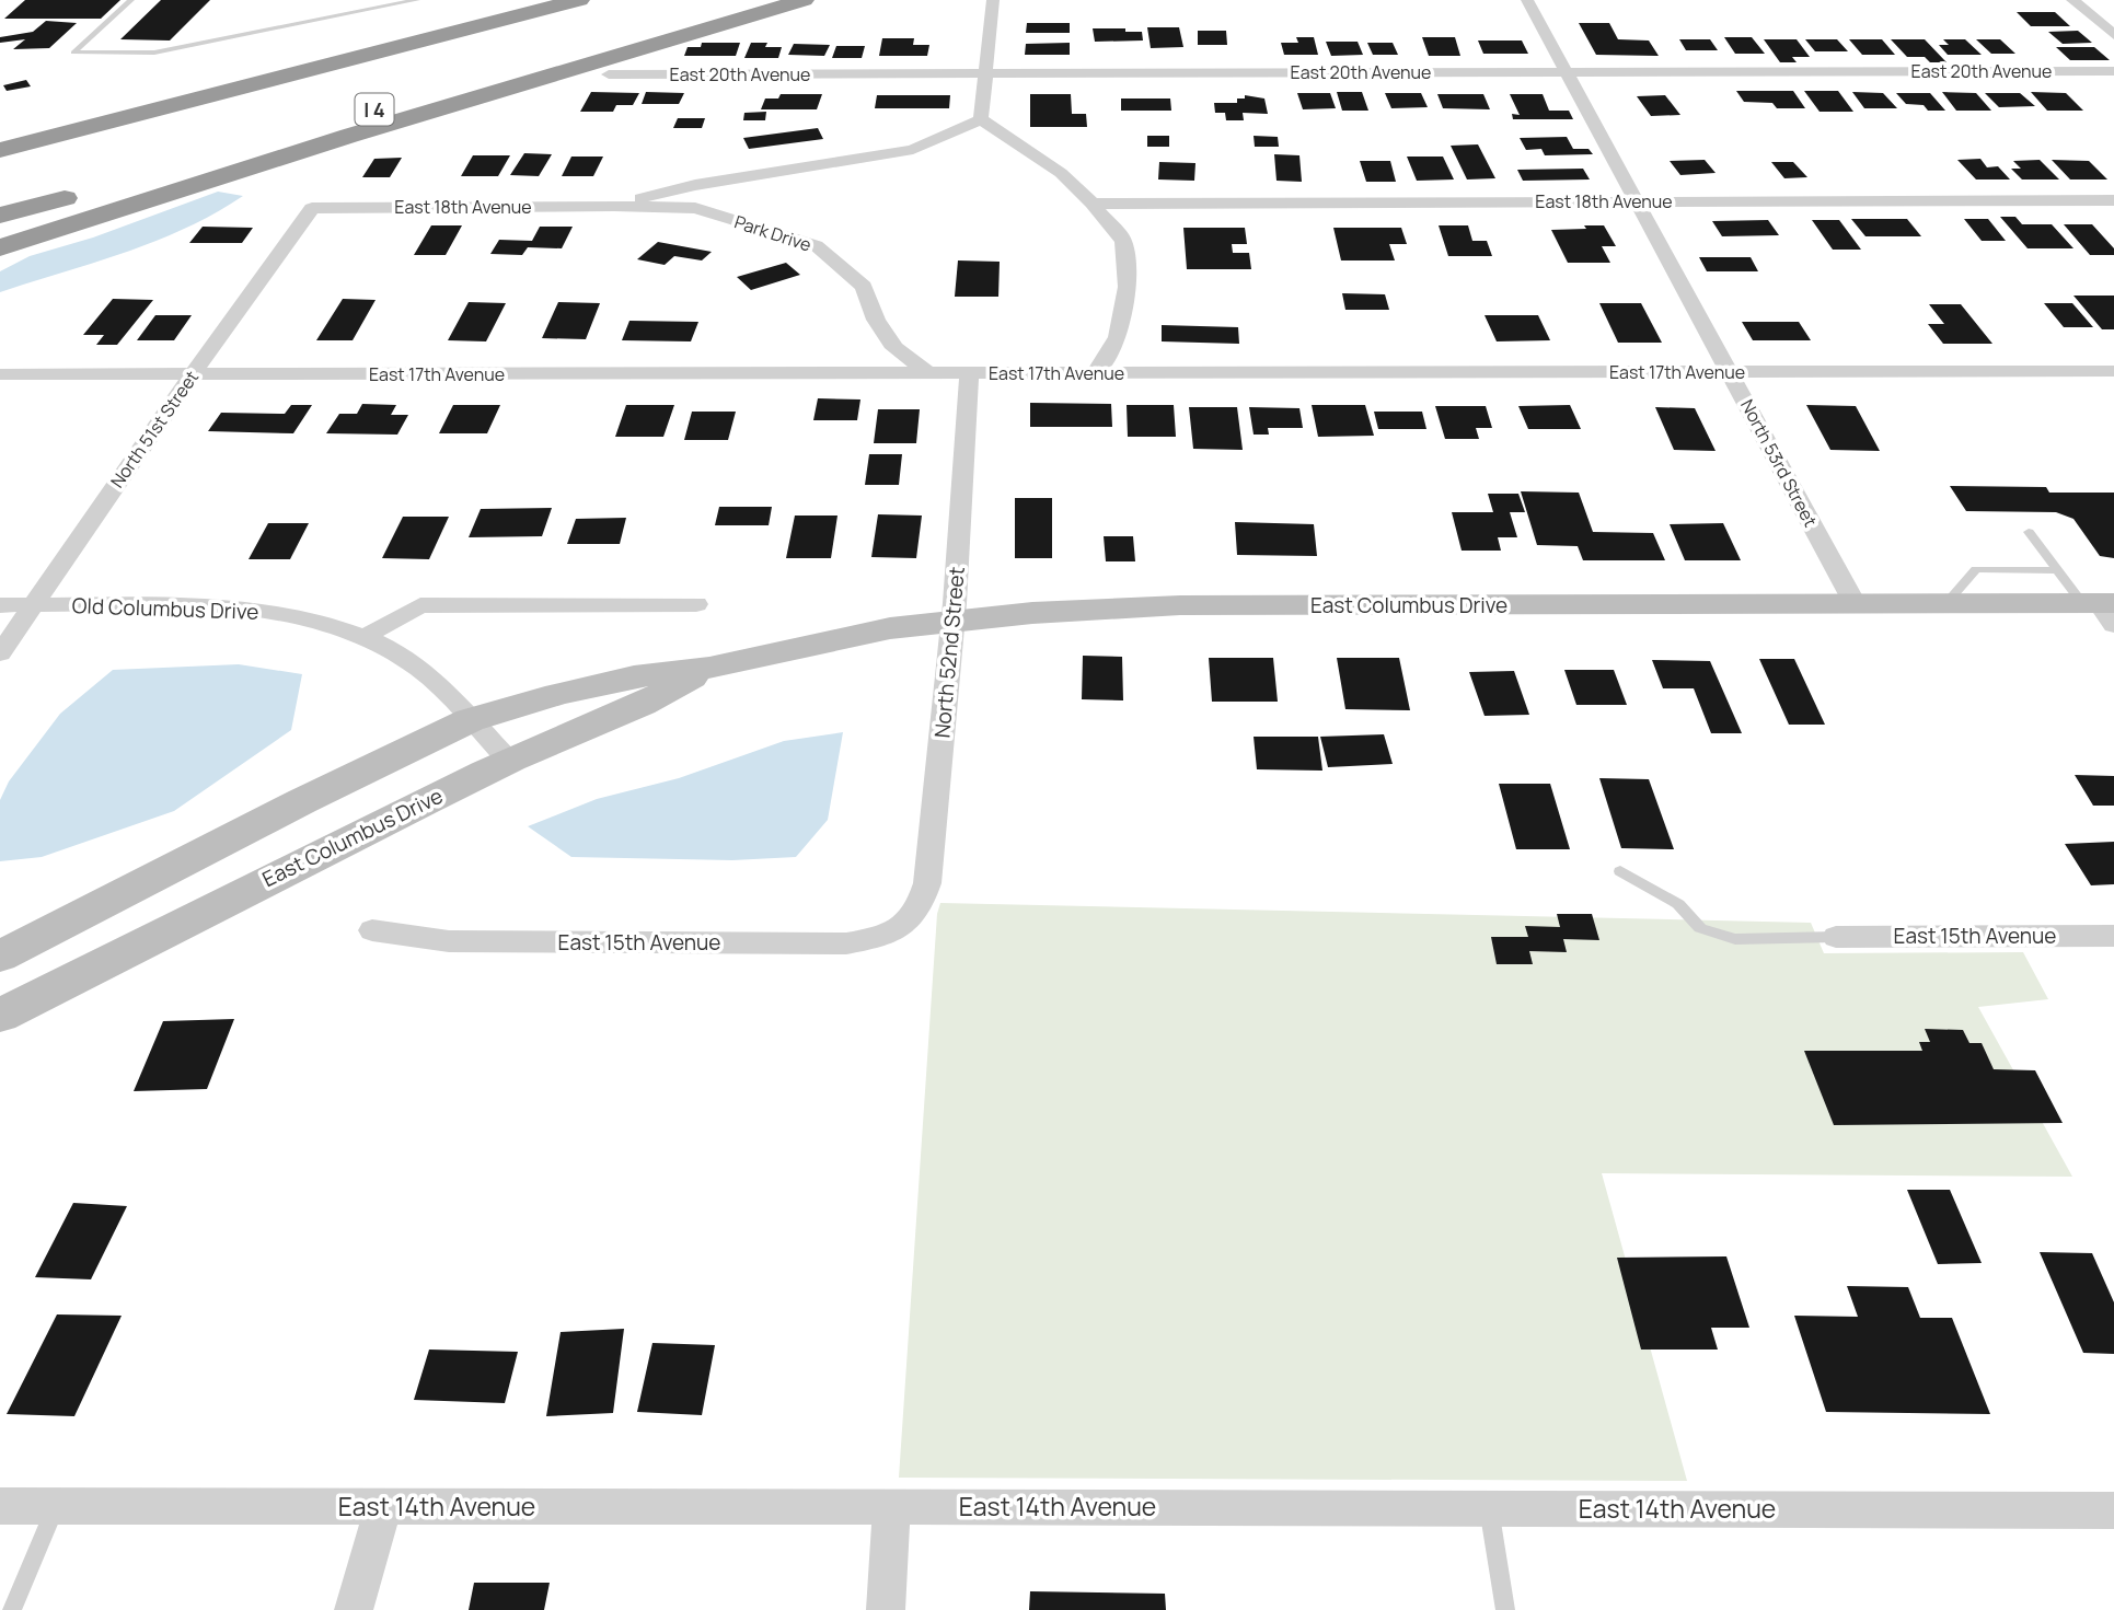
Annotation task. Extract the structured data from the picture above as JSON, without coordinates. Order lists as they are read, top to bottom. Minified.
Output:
{"streets":{"highway":["I 4"],"main road":["East Columbus Drive"],"street":["East 20th Avenue","East 18th Avenue","Park Drive","East 17th Avenue","North 51st Street","North 53rd Street","Old Columbus Drive","North 52nd Street","East 15th Avenue","East 14th Avenue"]},"crossings":[["East 20th Avenue","North 53rd Street"],["East 18th Avenue","Park Drive"],["East 18th Avenue","North 51st Street"],["East 18th Avenue","North 53rd Street"],["Park Drive","East 17th Avenue"],["East 17th Avenue","North 51st Street"],["East 17th Avenue","North 53rd Street"],["East 17th Avenue","North 52nd Street"],["North 51st Street","Old Columbus Drive"],["North 53rd Street","East Columbus Drive"],["East Columbus Drive","Old Columbus Drive"],["East Columbus Drive","North 52nd Street"],["North 52nd Street","East 15th Avenue"]]}
